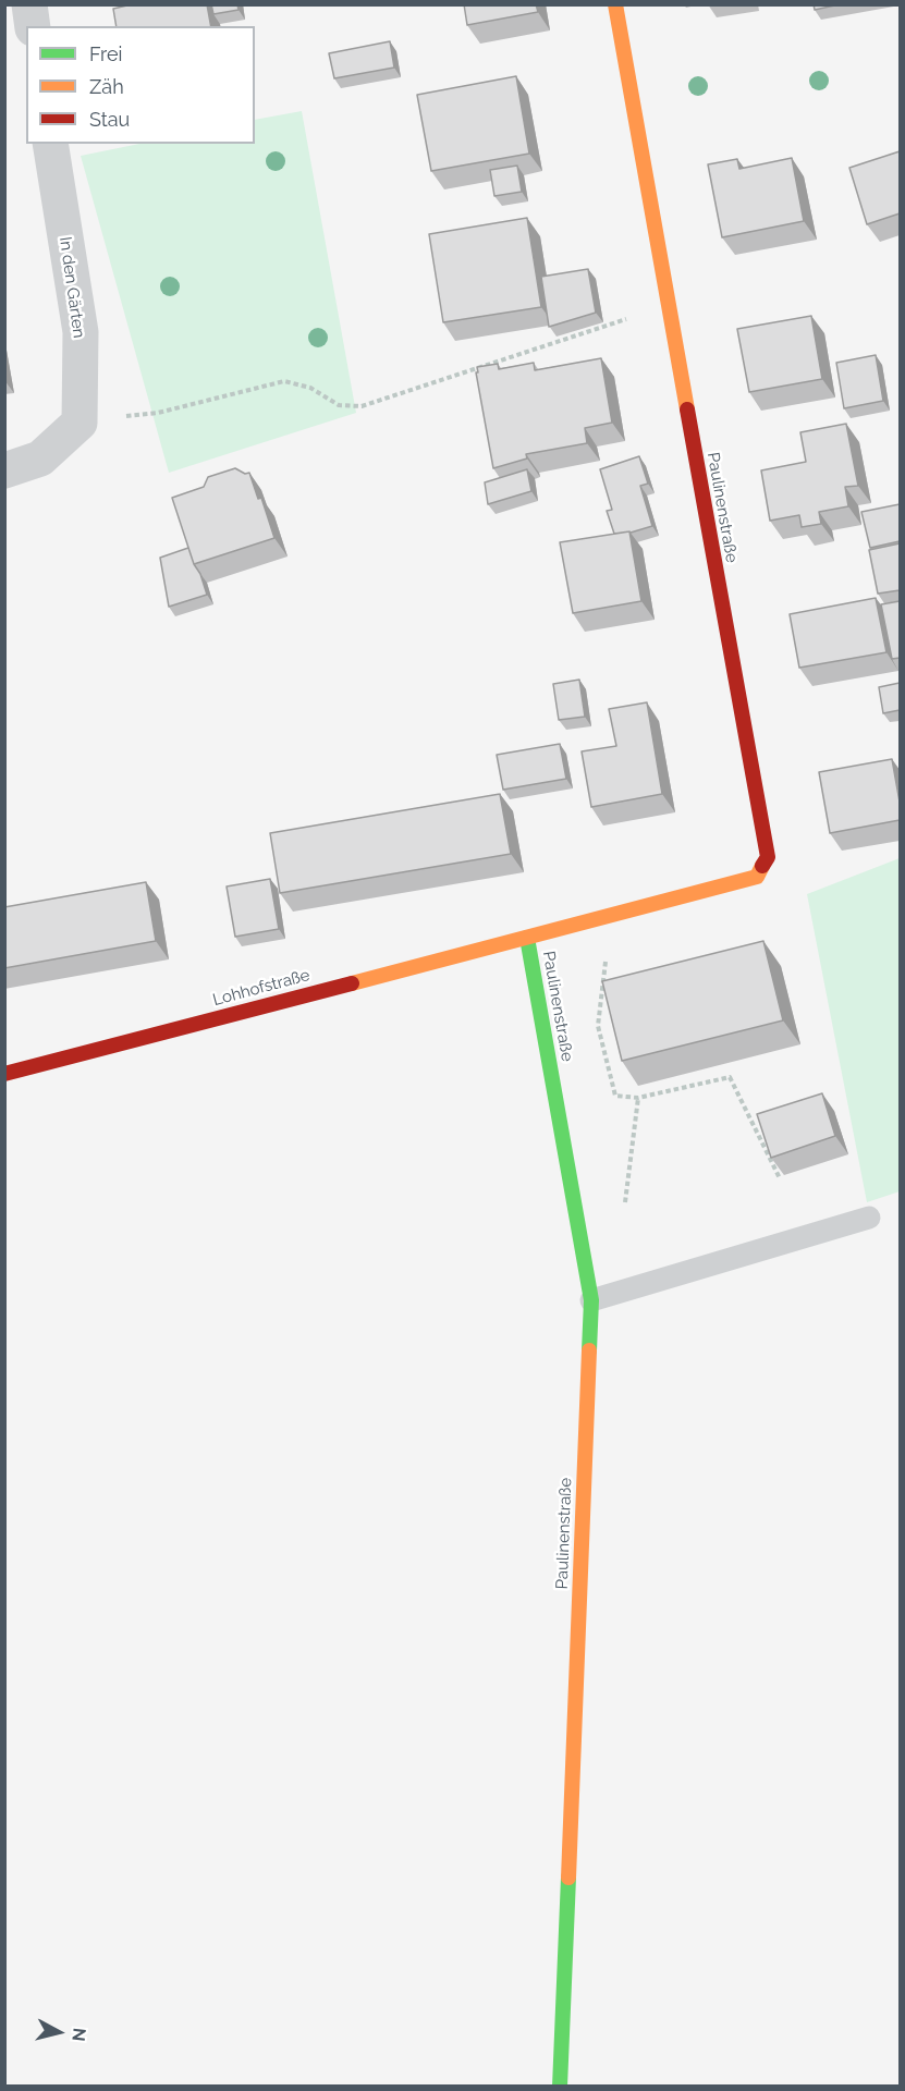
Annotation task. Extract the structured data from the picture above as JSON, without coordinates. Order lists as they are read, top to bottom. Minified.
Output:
{"streets":{"street":["In den Gärten","Paulinenstraße","Lohhofstraße"]},"crossings":[["Paulinenstraße","Lohhofstraße"]],"legend":["Frei","Zäh","Stau"],"north":"right"}
